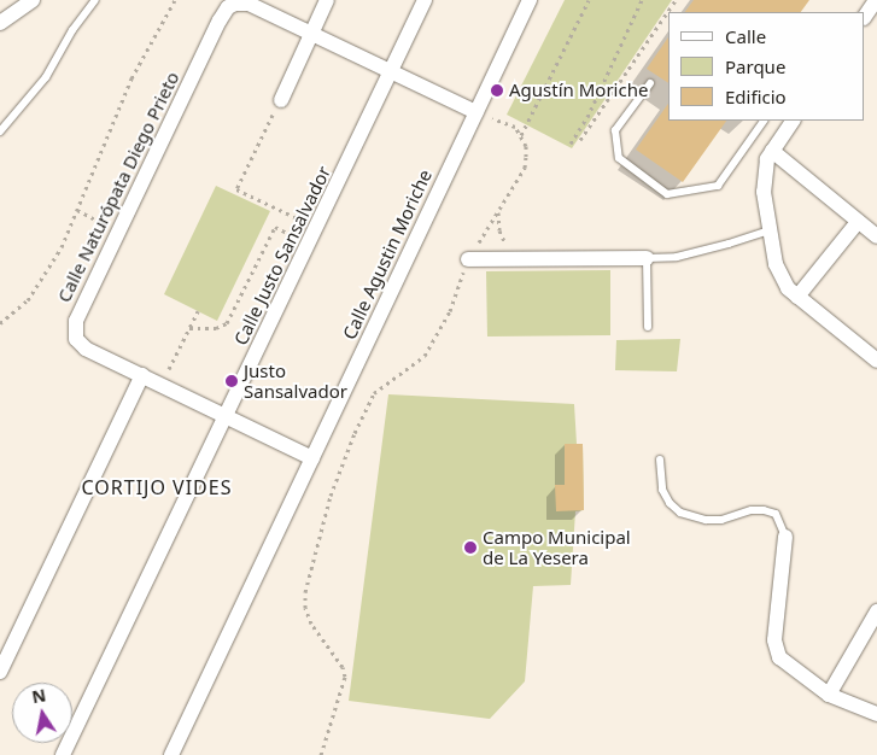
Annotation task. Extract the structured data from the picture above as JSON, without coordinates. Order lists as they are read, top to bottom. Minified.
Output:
{"streets":{"street":["Calle Naturópata Diego Prieto","Calle Agustin Moriche","Calle Justo Sansalvador"]},"districts":["CORTIJO VIDES"],"places":["Agustín Moriche","Justo Sansalvador","Campo Municipal de La Yesera"],"legend":["Calle","Parque","Edificio"],"north":"top"}
